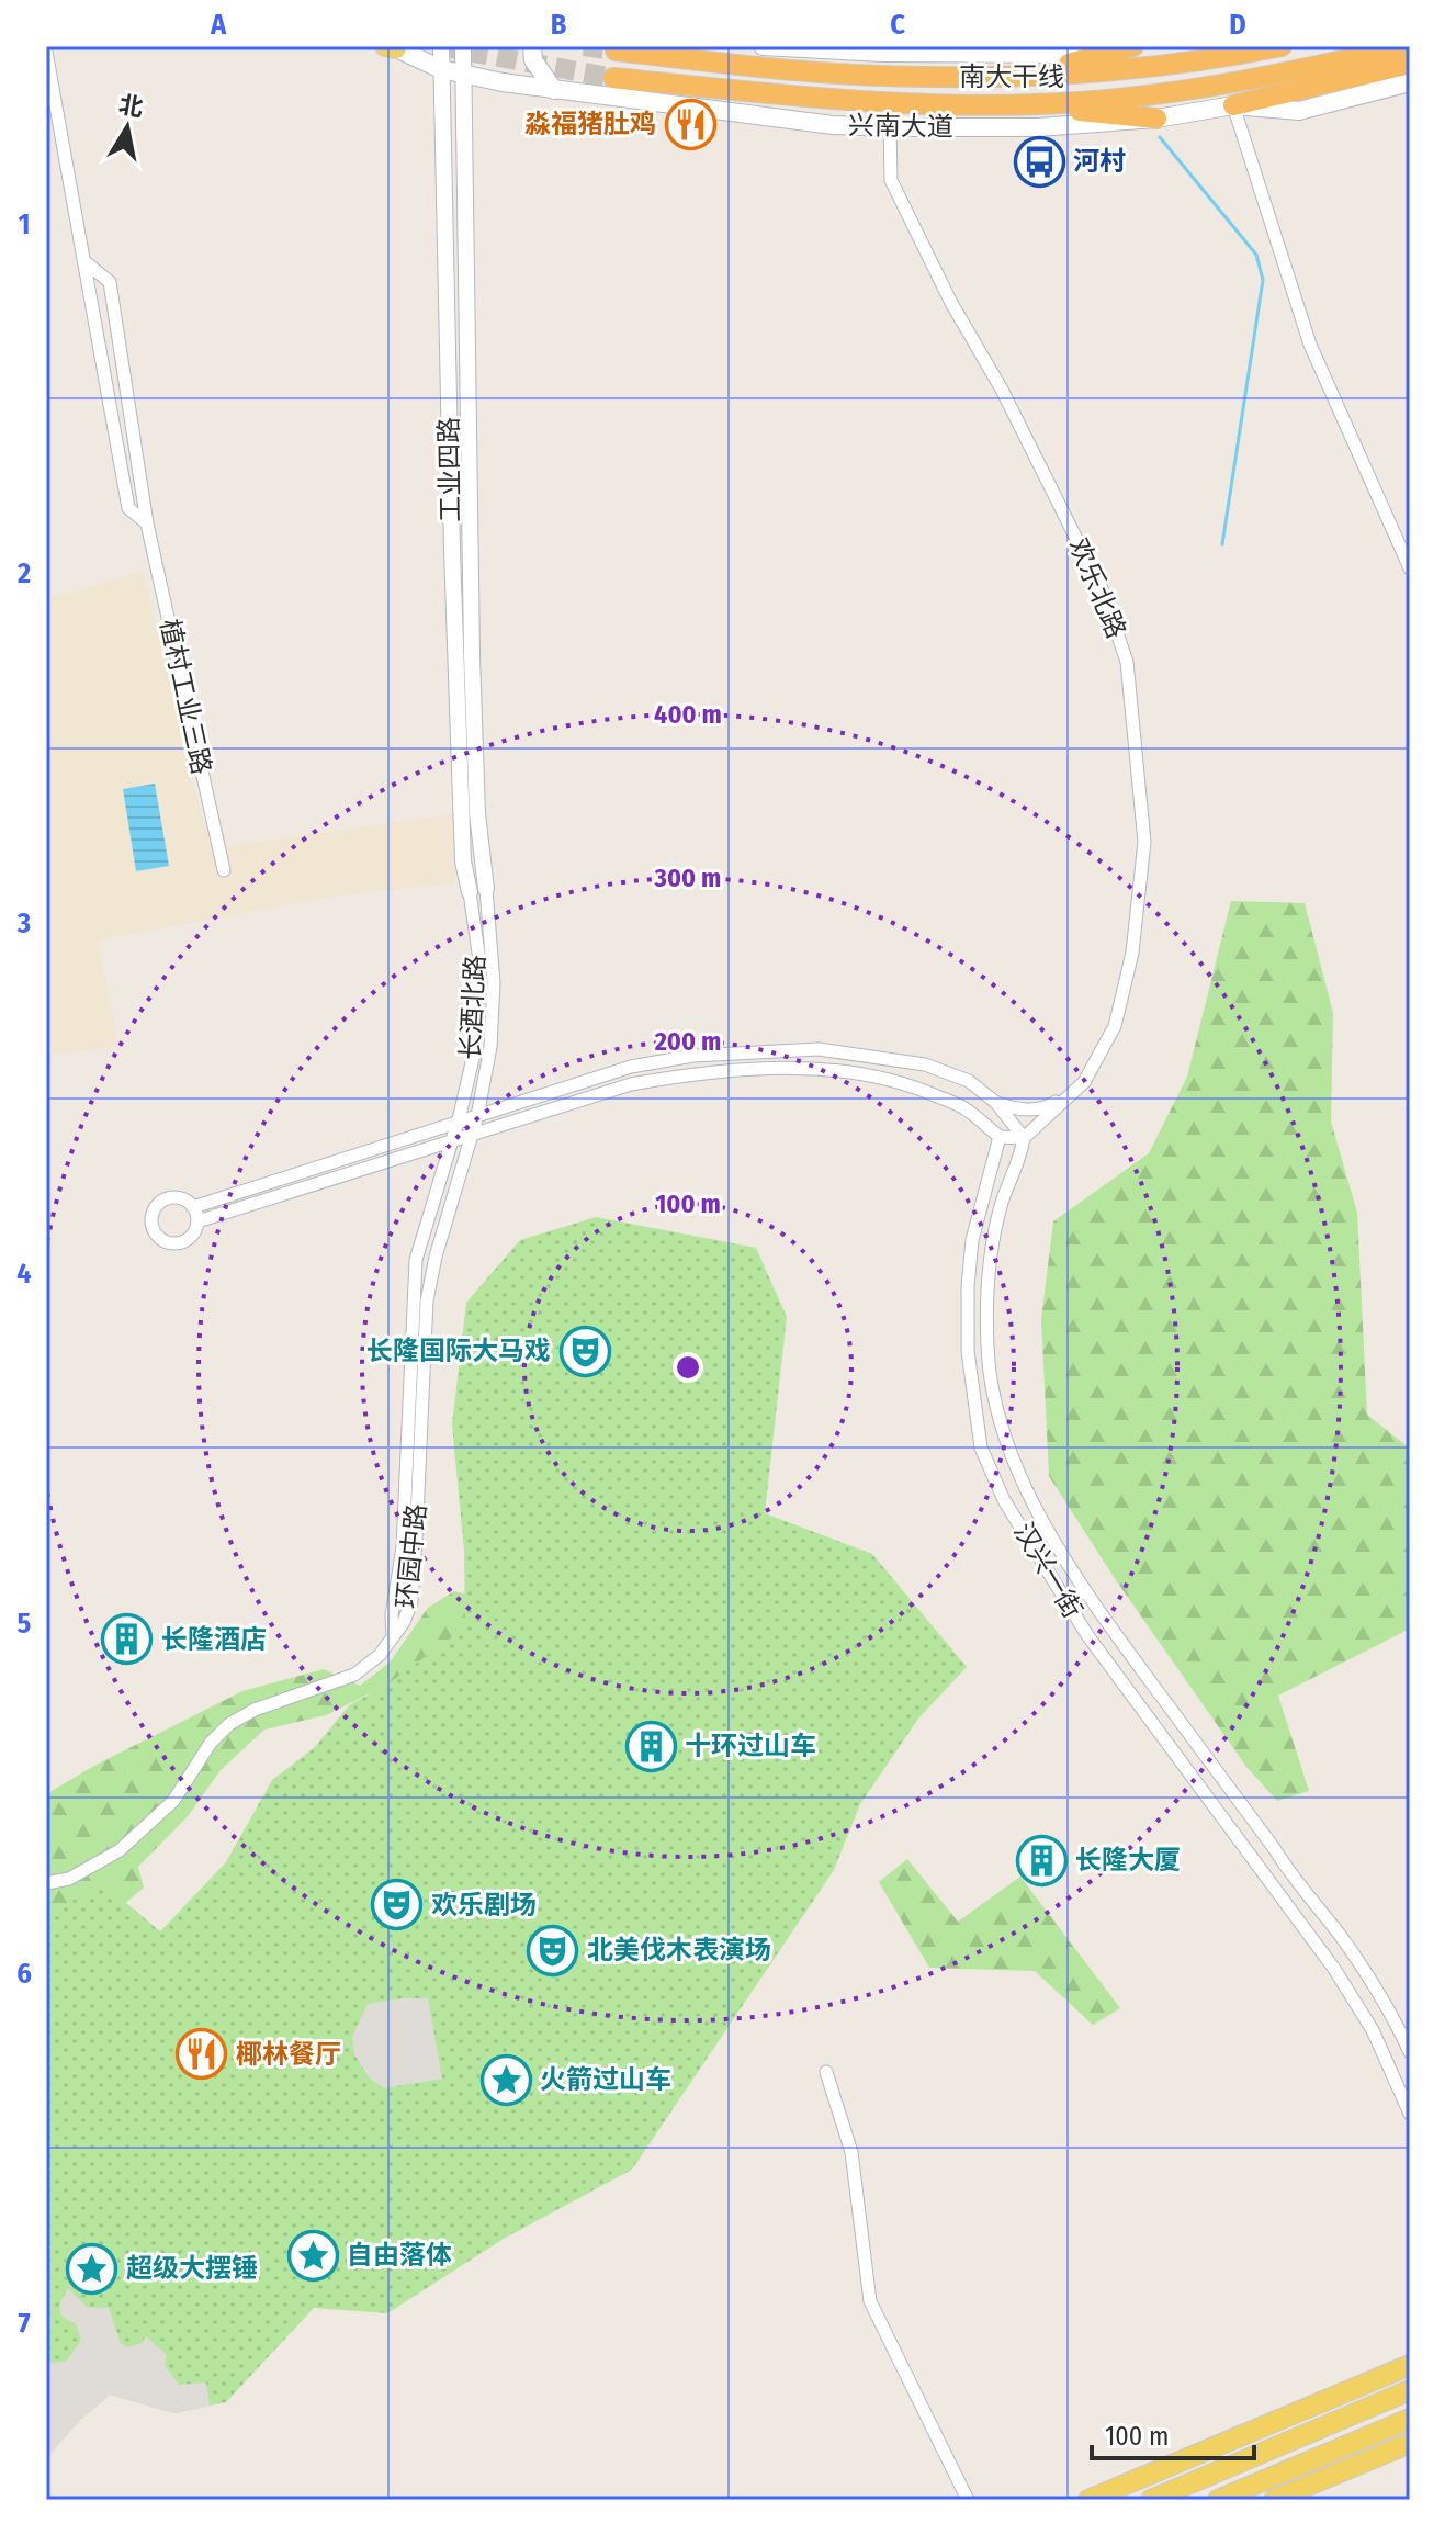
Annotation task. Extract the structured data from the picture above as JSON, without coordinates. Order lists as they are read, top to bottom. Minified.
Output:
{"streets":{"highway":["南大干线"],"main road":["兴南大道"],"street":["工业四路","欢乐北路","植村工业三路","长酒北路","环园中路","汉兴一街"]},"crossings":[["兴南大道","工业四路"],["兴南大道","欢乐北路"],["工业四路","长酒北路"],["长酒北路","环园中路"]],"places":{"restaurant":["淼福猪肚鸡","椰林餐厅"],"bus stop":["河村"],"theatre":["长隆国际大马戏","欢乐剧场","北美伐木表演场"],"building":["长隆酒店","十环过山车","长隆大厦"],"place":["火箭过山车","自由落体","超级大摆锤"]},"scale_bar":"100 m","north":"top","grid":{"columns":["A","B","C","D"],"rows":["1","2","3","4","5","6","7"]},"rings":["400 m","300 m","200 m","100 m"]}
